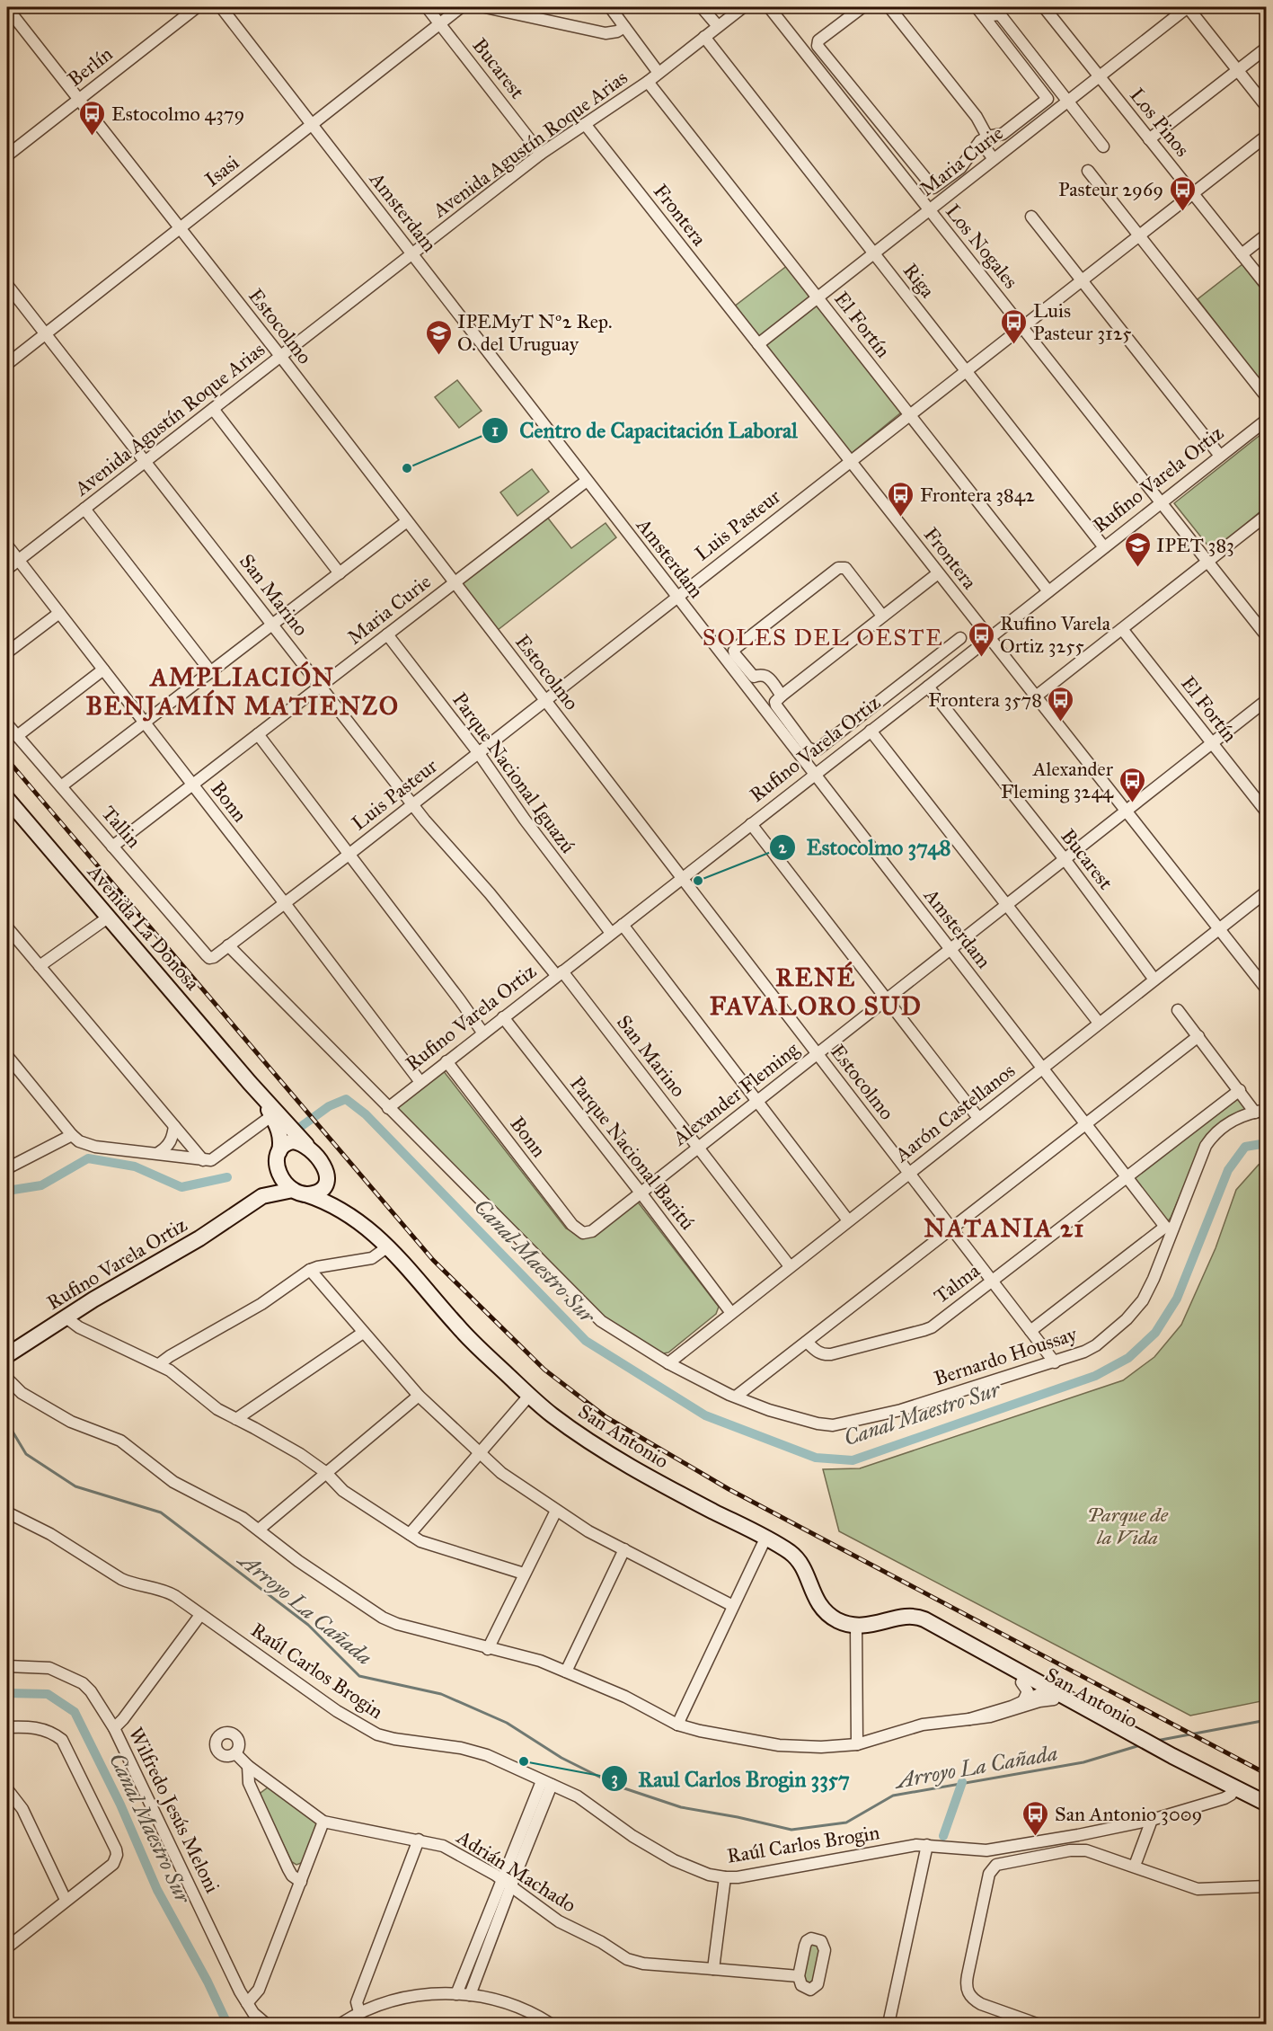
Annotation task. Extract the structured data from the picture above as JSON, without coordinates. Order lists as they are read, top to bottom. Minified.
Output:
{"streets":{"main road":["Rufino Varela Ortiz","Avenida La Donosa","San Antonio"],"street":["Berlín","Bucarest","Los Pinos","Avenida Agustín Roque Arias","Maria Curie","Isasi","Amsterdam","Frontera","Los Nogales","Riga","El Fortín","Estocolmo","Luis Pasteur","San Marino","Parque Nacional Iguazú","Bonn","Tallin","Alexander Fleming","Aarón Castellanos","Parque Nacional Baritú","Talma","Bernardo Houssay","Raúl Carlos Brogin","Wilfredo Jesús Meloni","Adrián Machado"]},"crossings":[["Berlín","Estocolmo"],["Bucarest","Avenida Agustín Roque Arias"],["Bucarest","Isasi"],["Bucarest","Rufino Varela Ortiz"],["Bucarest","Alexander Fleming"],["Bucarest","Aarón Castellanos"],["Los Pinos","Maria Curie"],["Los Pinos","Luis Pasteur"],["Avenida Agustín Roque Arias","Amsterdam"],["Avenida Agustín Roque Arias","Frontera"],["Avenida Agustín Roque Arias","Riga"],["Avenida Agustín Roque Arias","El Fortín"],["Avenida Agustín Roque Arias","Estocolmo"],["Avenida Agustín Roque Arias","San Marino"],["Avenida Agustín Roque Arias","Bonn"],["Maria Curie","Amsterdam"],["Maria Curie","Frontera"],["Maria Curie","Los Nogales"],["Maria Curie","Riga"],["Maria Curie","El Fortín"],["Maria Curie","Estocolmo"],["Maria Curie","San Marino"],["Maria Curie","Parque Nacional Iguazú"],["Maria Curie","Bonn"],["Maria Curie","Tallin"],["Isasi","Amsterdam"],["Isasi","Estocolmo"],["Isasi","San Marino"],["Amsterdam","Rufino Varela Ortiz"],["Amsterdam","Luis Pasteur"],["Amsterdam","Alexander Fleming"],["Amsterdam","Aarón Castellanos"],["Amsterdam","Talma"],["Amsterdam","Bernardo Houssay"],["Frontera","Rufino Varela Ortiz"],["Frontera","Luis Pasteur"],["Frontera","Alexander Fleming"],["Frontera","Aarón Castellanos"],["Los Nogales","Rufino Varela Ortiz"],["Los Nogales","Luis Pasteur"],["Riga","Rufino Varela Ortiz"],["Riga","Luis Pasteur"],["El Fortín","Rufino Varela Ortiz"],["El Fortín","Luis Pasteur"],["El Fortín","Alexander Fleming"],["Estocolmo","Rufino Varela Ortiz"],["Estocolmo","Luis Pasteur"],["Estocolmo","Alexander Fleming"],["Estocolmo","Aarón Castellanos"],["Estocolmo","Talma"],["Estocolmo","Bernardo Houssay"],["Rufino Varela Ortiz","San Marino"],["Rufino Varela Ortiz","Parque Nacional Iguazú"],["Rufino Varela Ortiz","Bonn"],["Rufino Varela Ortiz","Avenida La Donosa"],["Rufino Varela Ortiz","Parque Nacional Baritú"],["Rufino Varela Ortiz","Bernardo Houssay"],["Rufino Varela Ortiz","San Antonio"],["Luis Pasteur","San Marino"],["Luis Pasteur","Parque Nacional Iguazú"],["Luis Pasteur","Bonn"],["Luis Pasteur","Tallin"],["Luis Pasteur","Bernardo Houssay"],["San Marino","Alexander Fleming"],["San Marino","Aarón Castellanos"],["Bonn","Alexander Fleming"],["Avenida La Donosa","San Antonio"],["Alexander Fleming","Parque Nacional Baritú"],["Aarón Castellanos","Parque Nacional Baritú"],["Aarón Castellanos","Bernardo Houssay"],["San Antonio","Raúl Carlos Brogin"]],"districts":["SOLES DEL OESTE","AMPLIACIÓN BENJAMÍN MATIENZO","RENÉ FAVALORO SUD","NATANIA 21"],"water":["Canal Maestro Sur","Arroyo La Cañada"],"parks":["Parque de la Vida"],"places":{"bus stop":["Estocolmo 4379","Pasteur 2969","Luis Pasteur 3125","Frontera 3842","Rufino Varela Ortiz 3255","Frontera 3578","Alexander Fleming 3244","San Antonio 3009"],"school or university":["IPEMyT Nº2 Rep. O. del Uruguay","IPET 383"],"other":["Centro de Capacitación Laboral","Estocolmo 3748","Raul Carlos Brogin 3357"]}}
